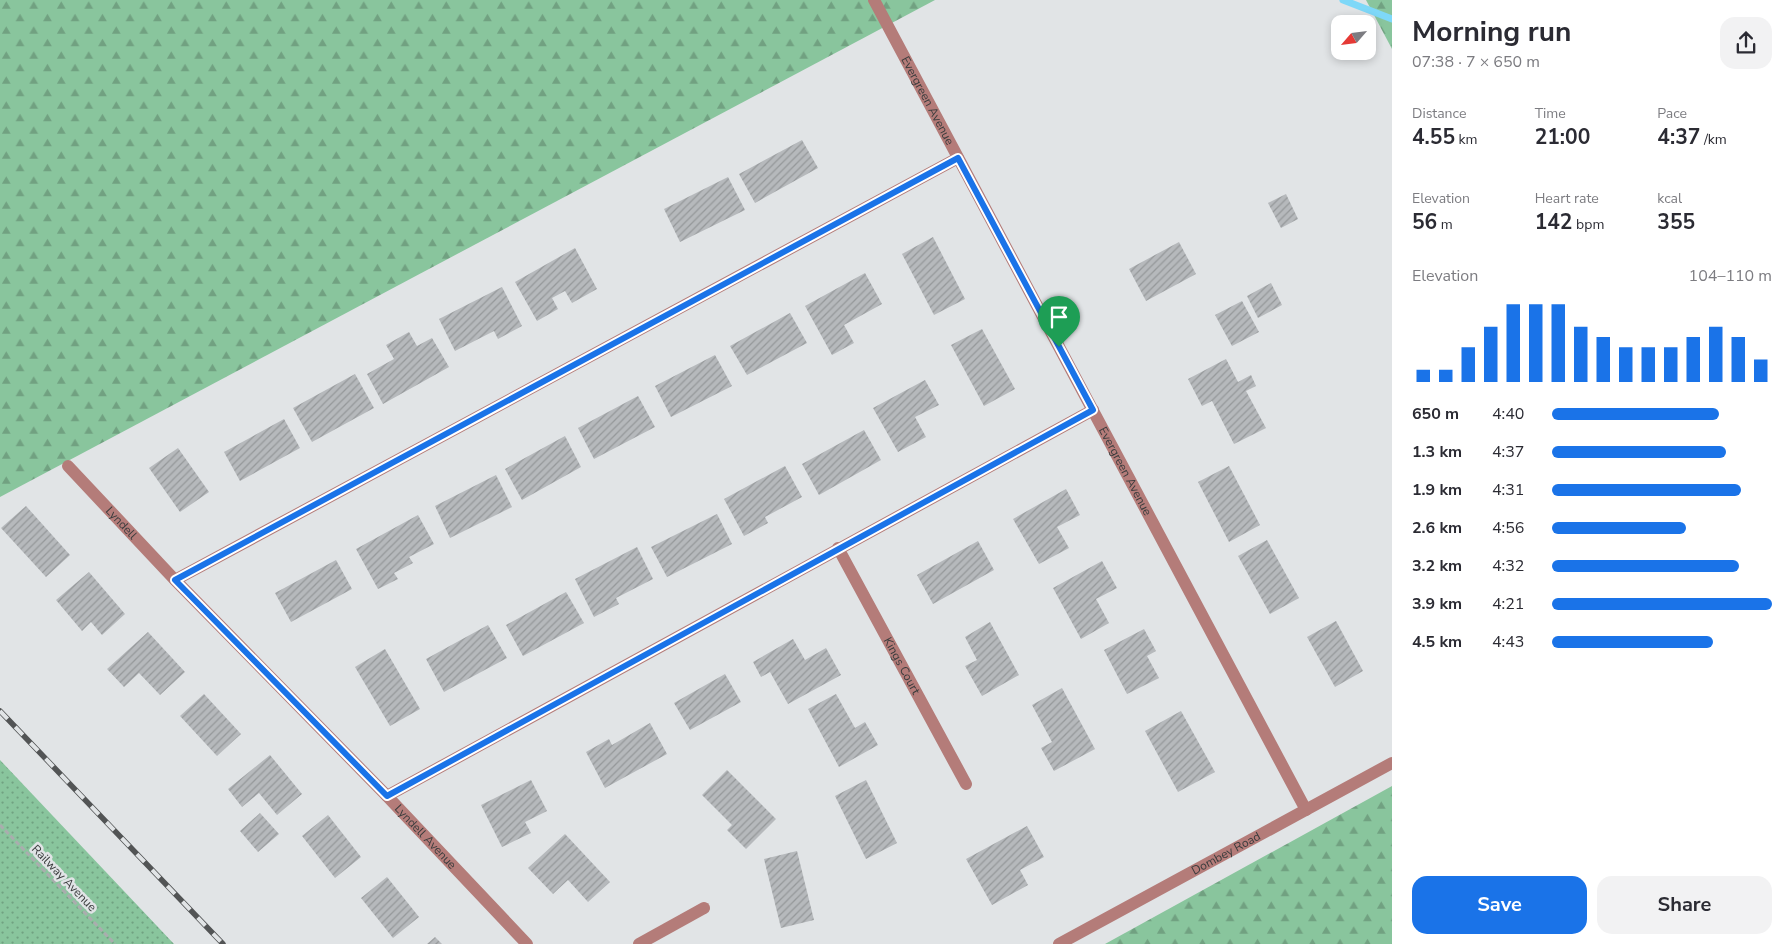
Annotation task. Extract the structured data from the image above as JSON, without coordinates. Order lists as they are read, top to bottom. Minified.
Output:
{"streets":{"street":["Evergreen Avenue","Lyndell","Kings Court","Lyndell Avenue","Dombey Road"],"path":["Railway Avenue"]},"crossings":[["Evergreen Avenue","Dombey Road"],["Lyndell","Lyndell Avenue"]],"north":"bottom left","page":{"heading":["Morning run","07:38 · 7 × 650 m"],"stats":[["Distance","4.55 km"],["Time","21:00"],["Pace","4:37 /km"],["Elevation","56 m"],["Heart rate","142 bpm"],["kcal","355"]],"chart":["Elevation","104–110 m"],"list":[{"name":"650 m","note":"4:40"},{"name":"1.3 km","note":"4:37"},{"name":"1.9 km","note":"4:31"},{"name":"2.6 km","note":"4:56"},{"name":"3.2 km","note":"4:32"},{"name":"3.9 km","note":"4:21"},{"name":"4.5 km","note":"4:43"}],"buttons":["Save","Share"]}}
